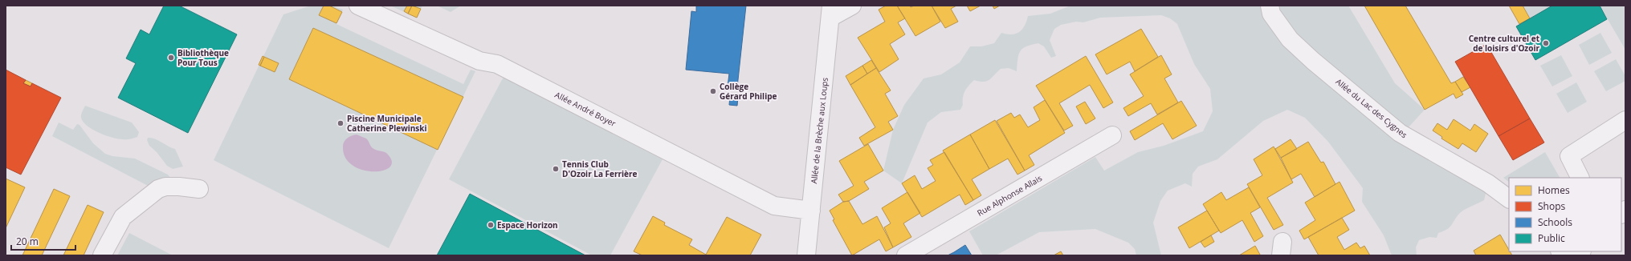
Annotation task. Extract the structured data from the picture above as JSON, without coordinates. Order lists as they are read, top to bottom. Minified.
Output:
{"streets":{"street":["Allée du Lac des Cygnes","Allée André Boyer","Allée de la Brèche aux Loups","Rue Alphonse Allais"]},"crossings":[["Allée André Boyer","Allée de la Brèche aux Loups"]],"places":["Centre culturel et de loisirs d'Ozoir","Bibliothèque Pour Tous","Collège Gérard Philipe","Piscine Municipale Catherine Plewinski","Tennis Club D'Ozoir La Ferrière","Espace Horizon"],"legend":["Homes","Shops","Schools","Public"],"scale_bar":"20 m"}
